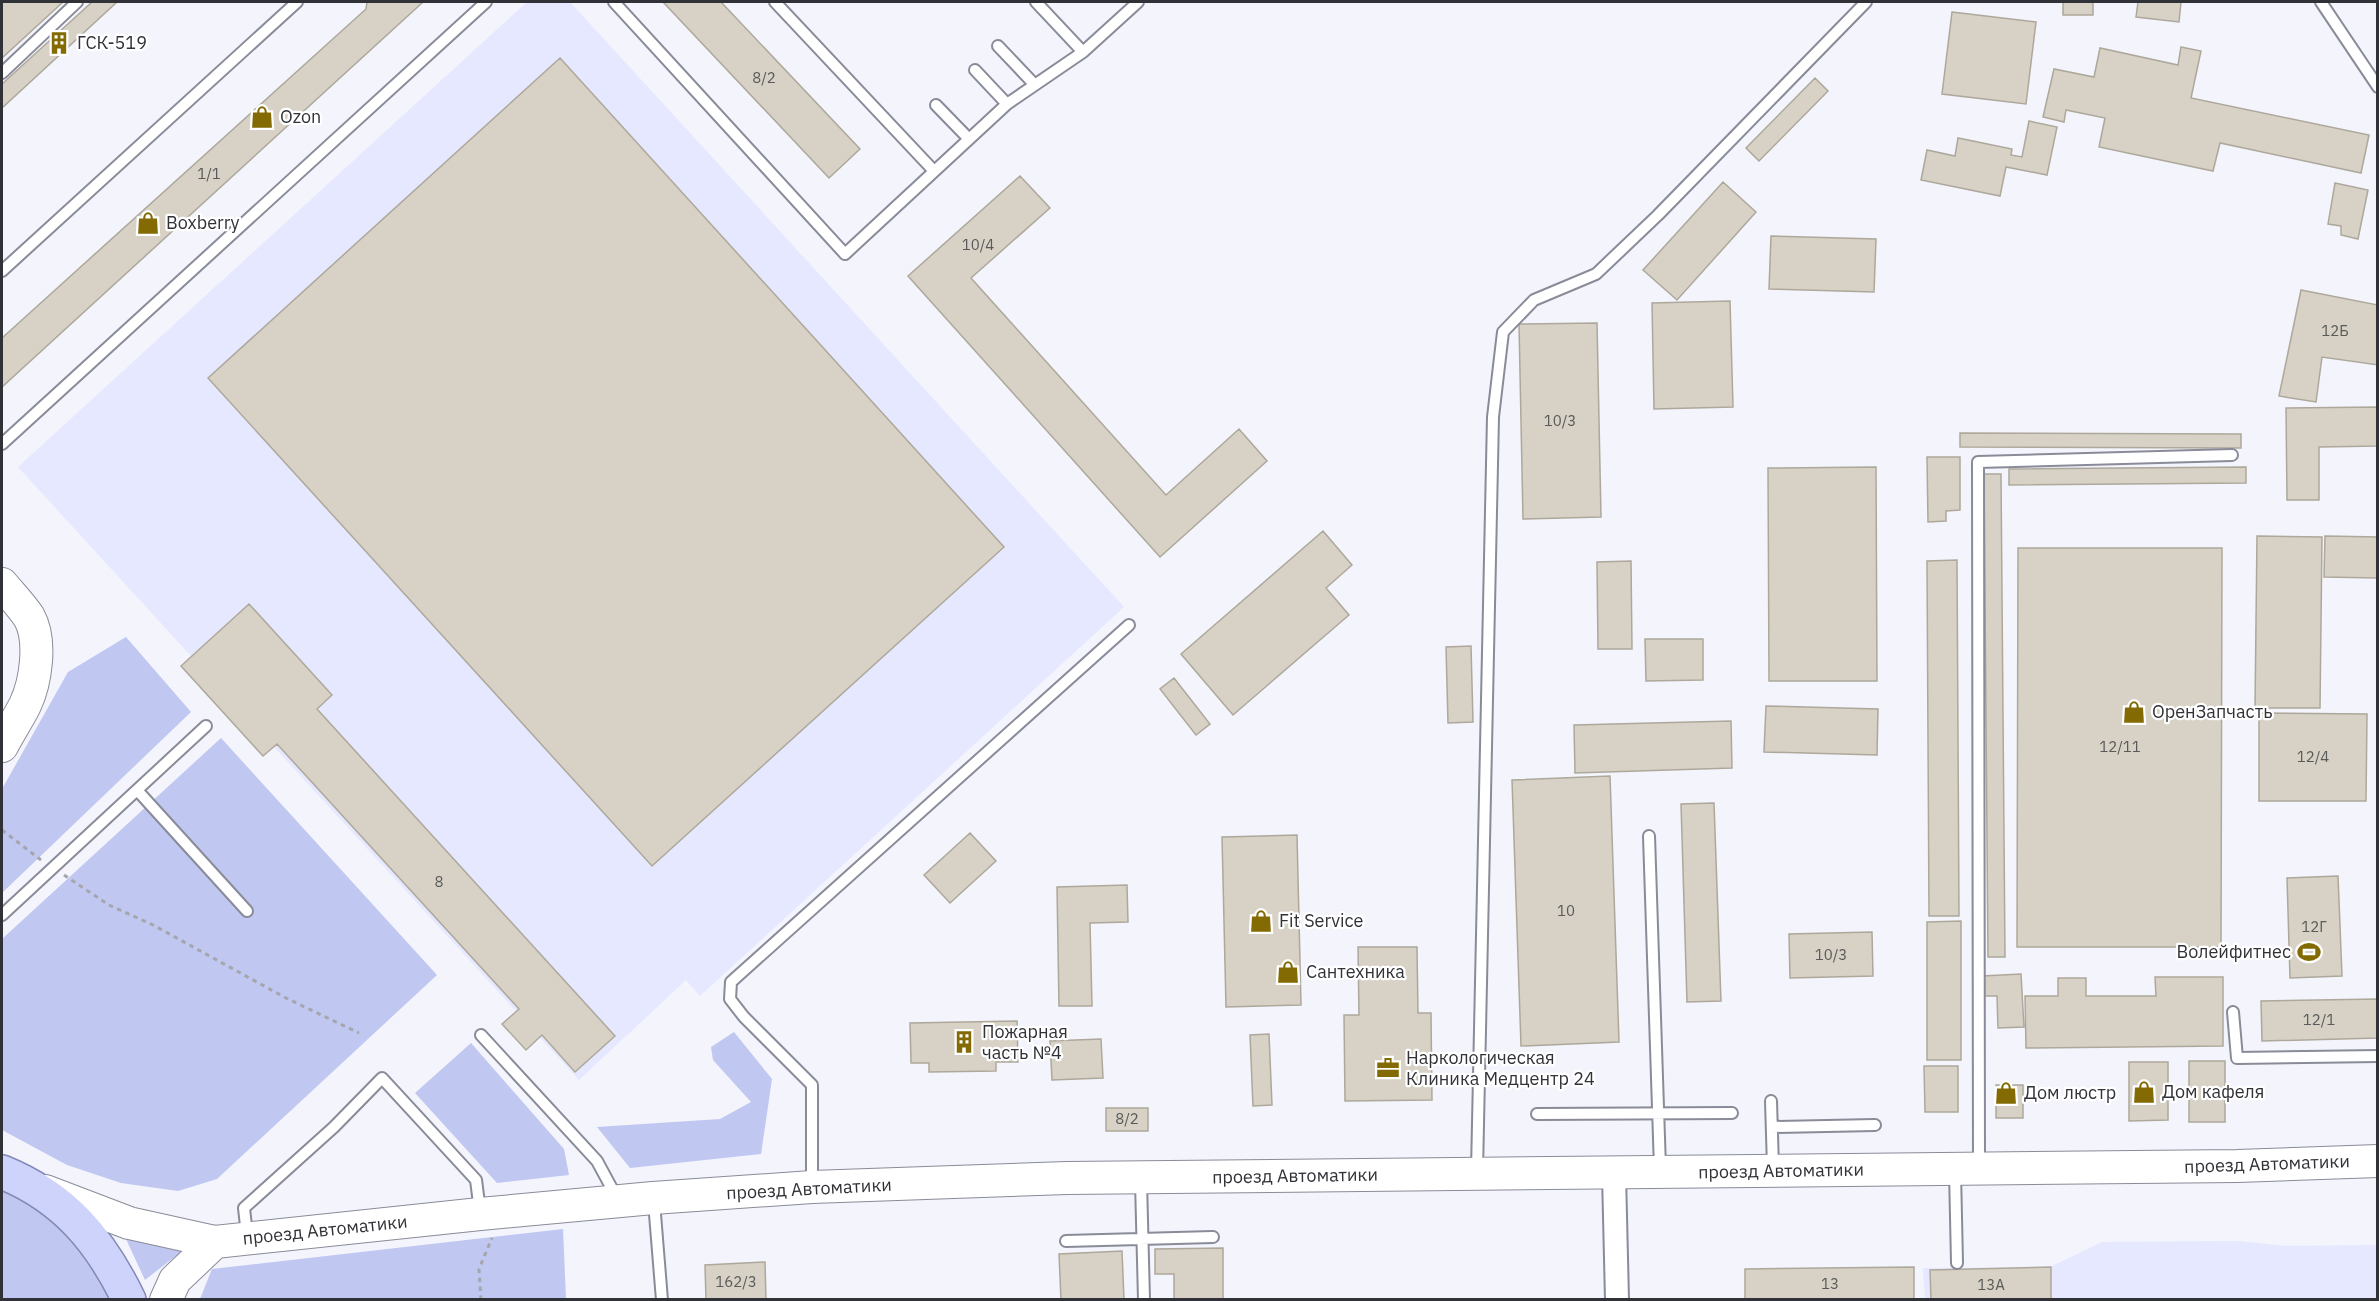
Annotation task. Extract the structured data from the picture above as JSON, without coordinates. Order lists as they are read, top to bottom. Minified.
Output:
{"streets":{"main road":["проезд Автоматики"]},"places":{"building":["ГСК-519","Пожарная часть №4"],"shop":["Ozon","Boxberry","ОренЗапчасть","Fit Service","Сантехника","Дом кафеля","Дом люстр"],"sports":["Волейфитнес"],"office":["Наркологическая Клиника Медцентр 24"]},"house_numbers":["8/2","1/1","10/4","12Б","10/3","12/11","12/4","8","10","12Г","10/3","12/1","8/2","162/3","13","13А"]}
